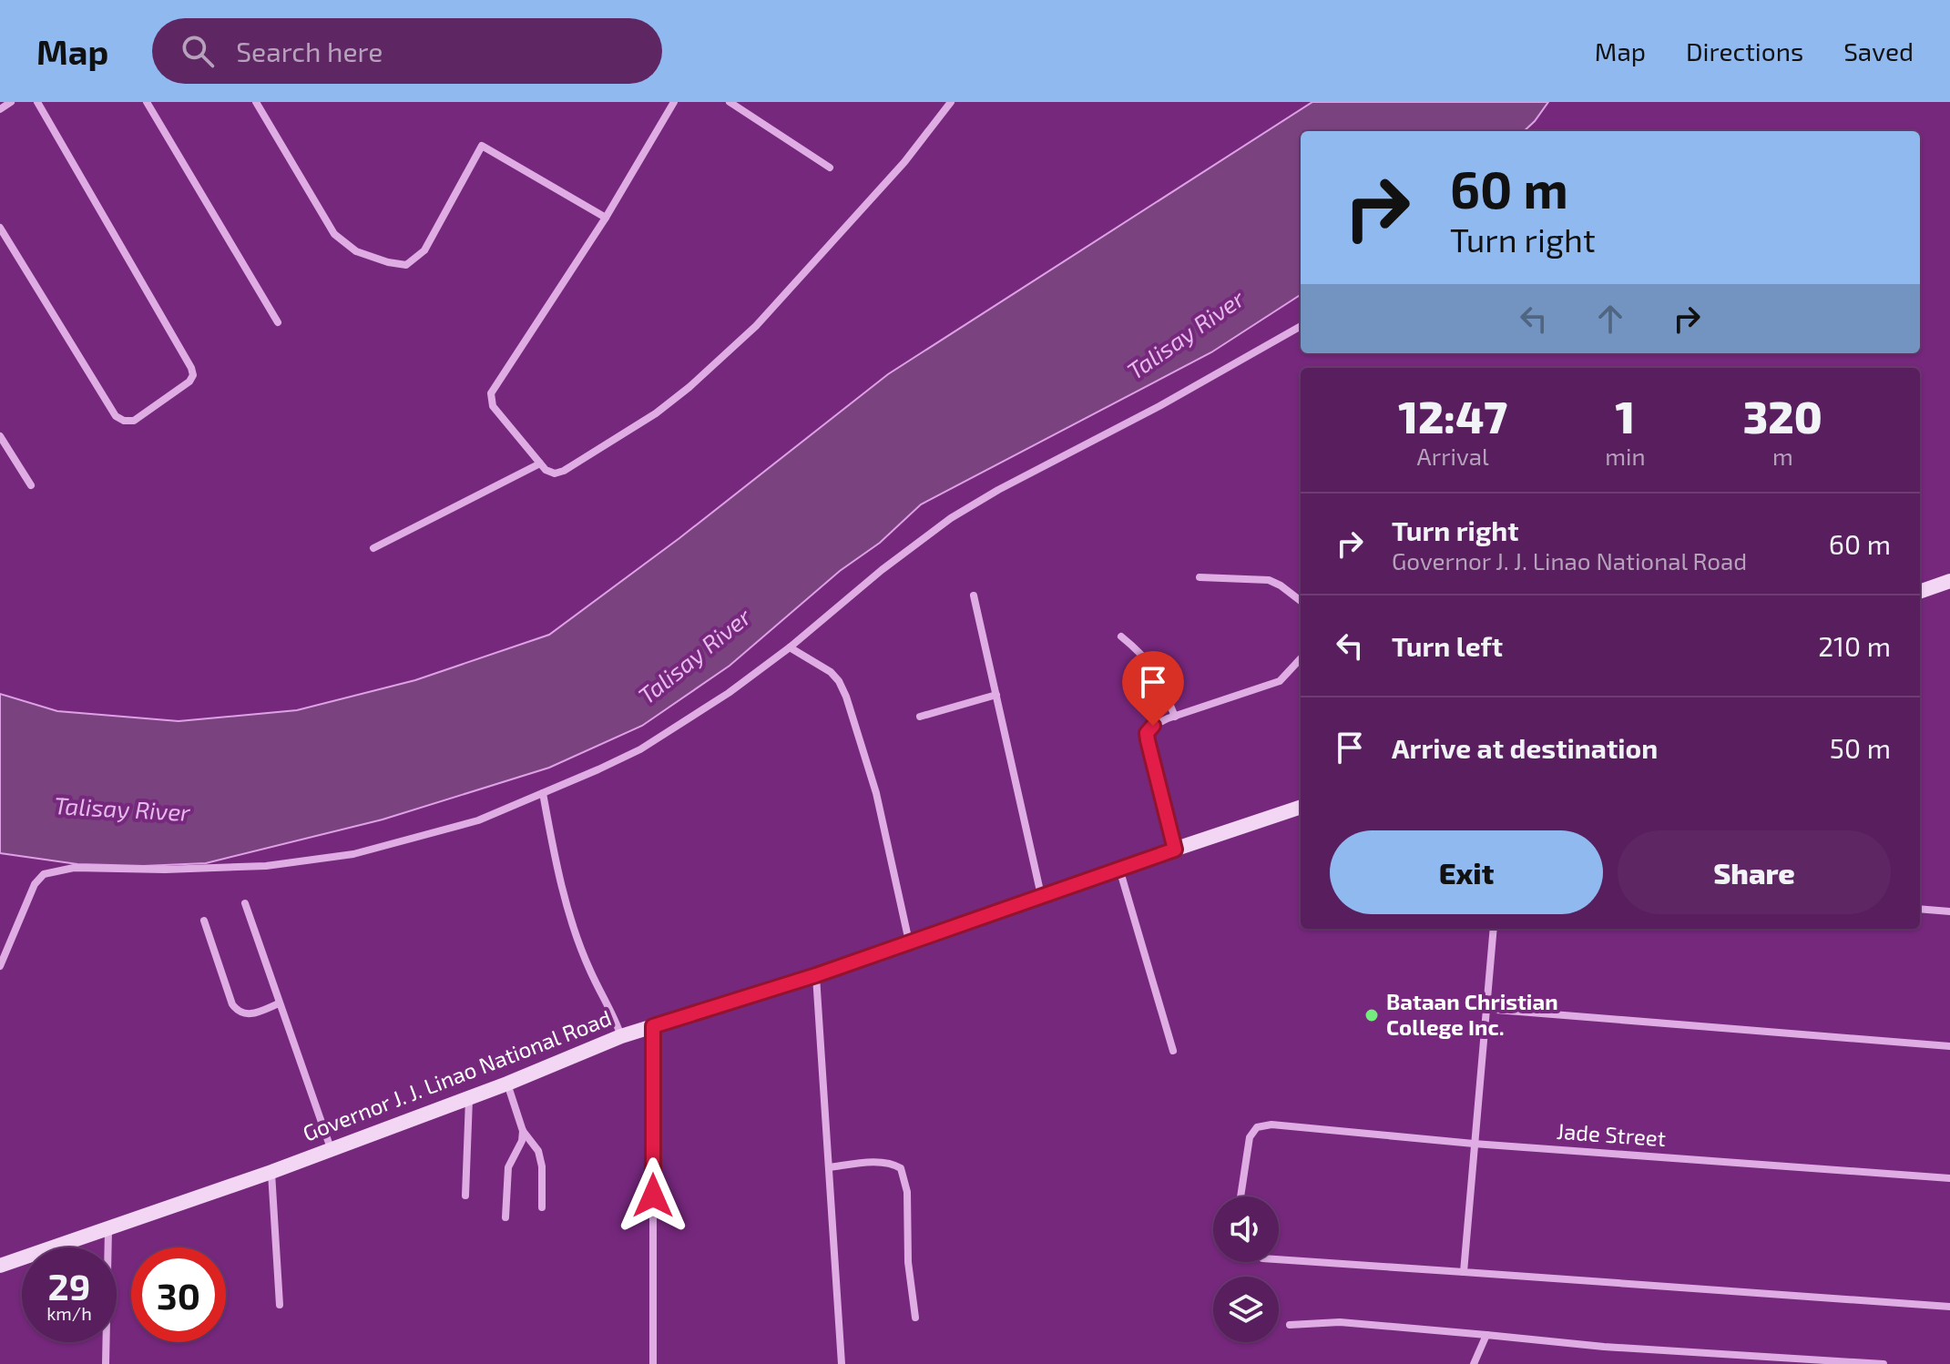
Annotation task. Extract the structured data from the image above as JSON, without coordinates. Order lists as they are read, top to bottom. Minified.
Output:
{"streets":{"main road":["Governor J. J. Linao National Road"],"street":["Jade Street"]},"water":["Talisay River"],"places":["Bataan Christian College Inc."],"page":{"header":"Map","search":"Search here","nav":["Map","Directions","Saved"],"turn":["60 m","Turn right"],"eta":["12:47","Arrival","1","min","320","m"],"list":[{"name":"Turn right","note":"Governor J. J. Linao National Road","value":"60 m"},{"name":"Turn left","value":"210 m"},{"name":"Arrive at destination","value":"50 m"}],"buttons":["Exit","Share"],"speed":"29 km/h","limit":"30"}}
